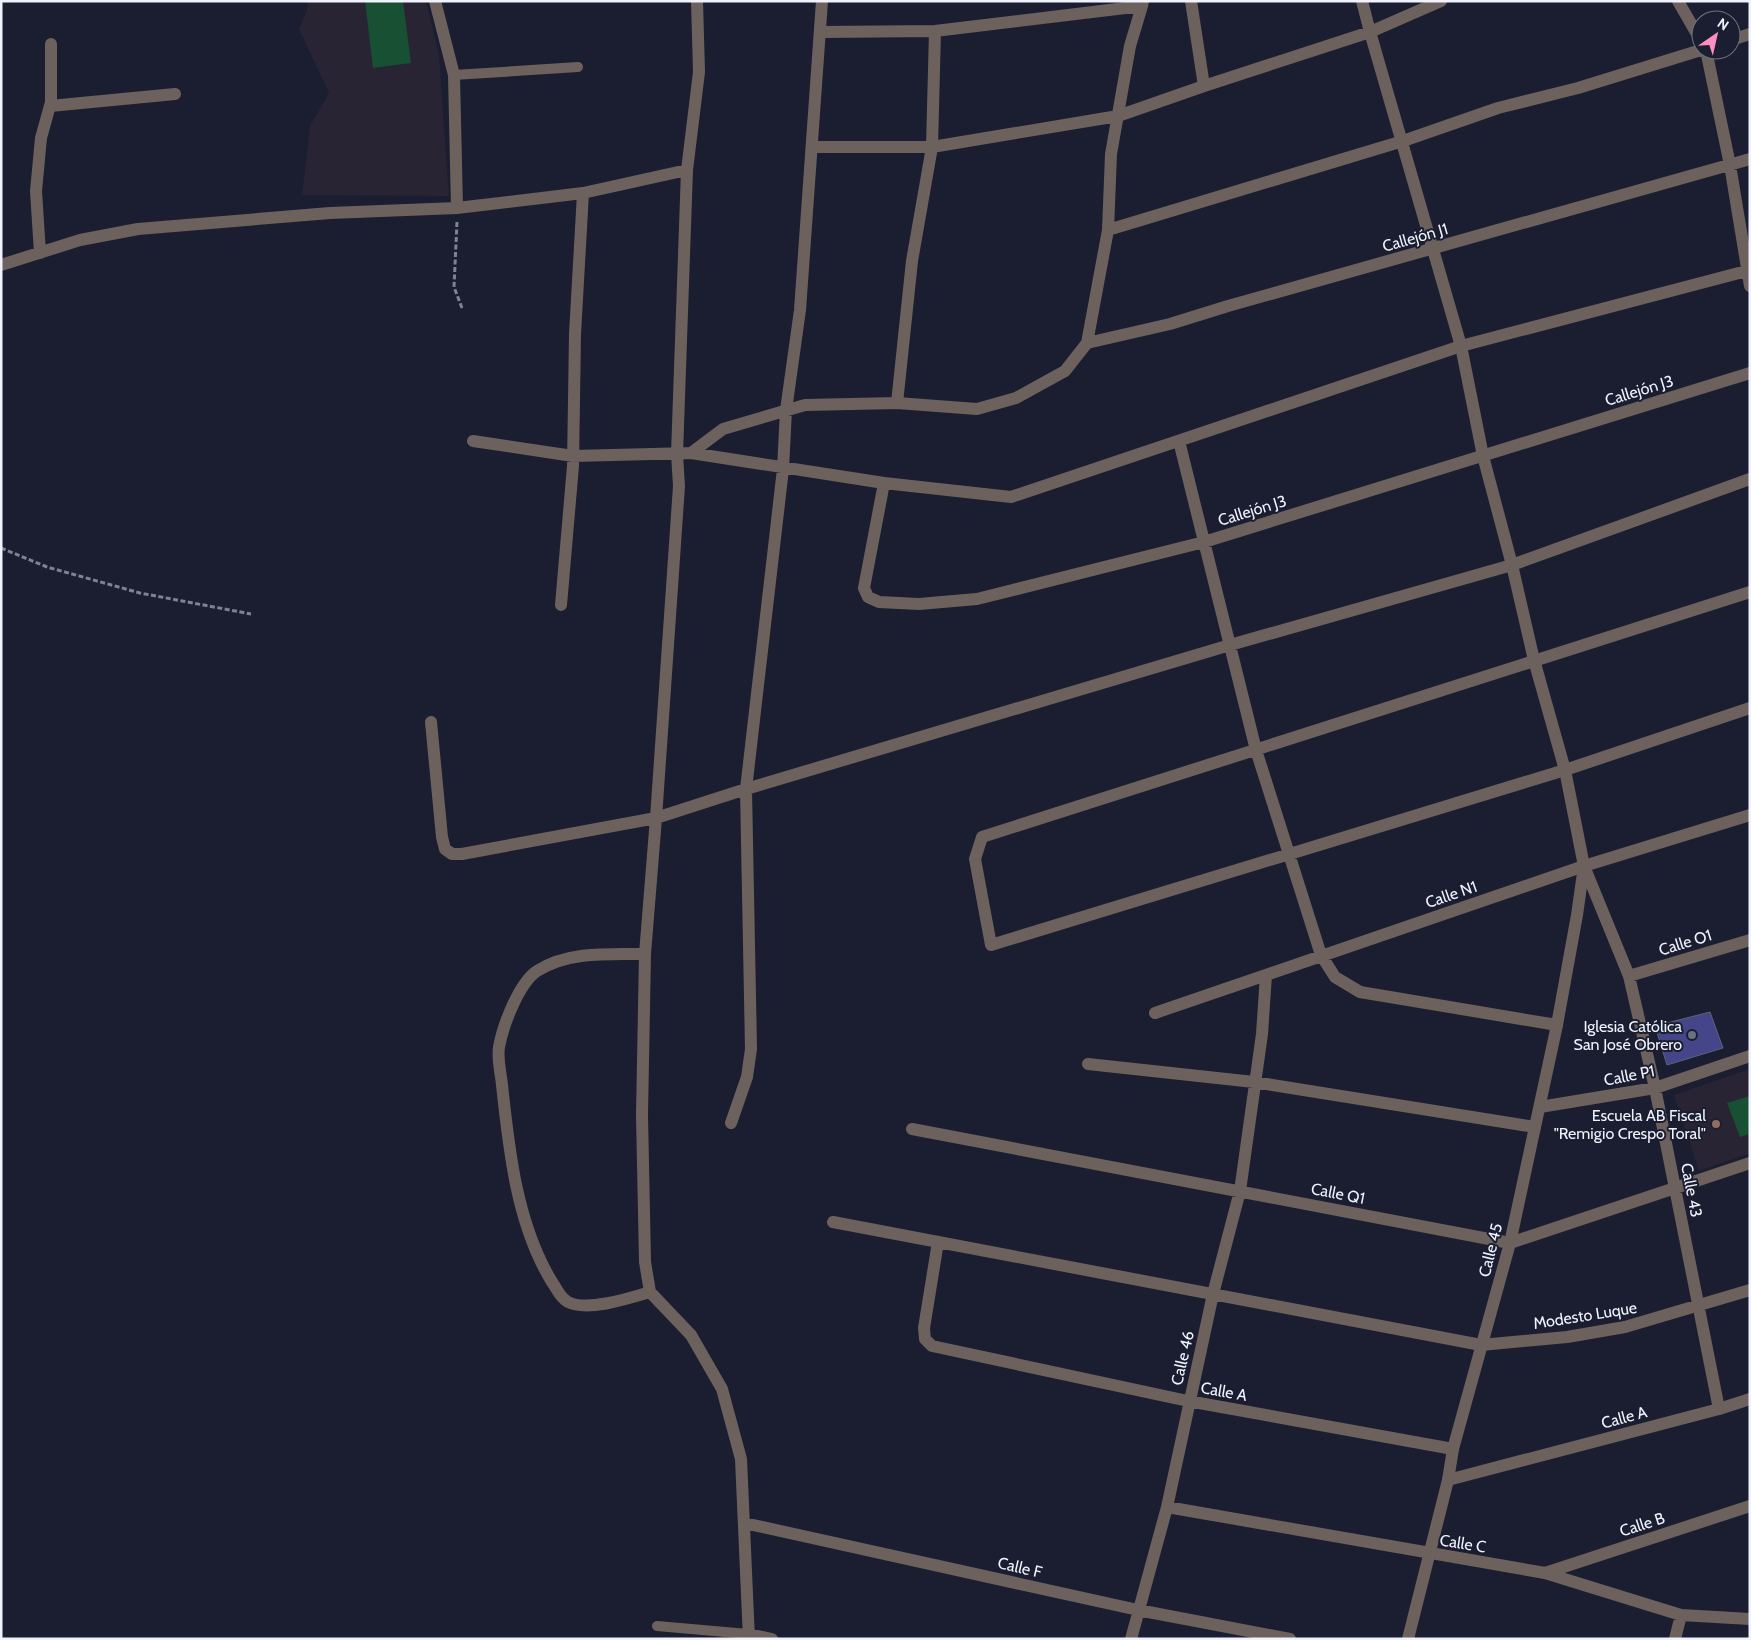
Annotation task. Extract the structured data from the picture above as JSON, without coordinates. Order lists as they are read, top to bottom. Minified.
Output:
{"streets":{"street":["Callejón J1","Callejón J3","Calle N1","Calle O1","Calle P1","Calle 43","Calle Q1","Calle 45","Modesto Luque","Calle 46","Calle A","Calle B","Calle C","Calle F"]},"crossings":[["Calle N1","Calle 43"],["Calle N1","Calle 45"],["Calle O1","Calle 43"],["Calle P1","Calle 43"],["Calle P1","Calle 45"],["Calle 43","Calle Q1"],["Calle 43","Calle 45"],["Calle 43","Modesto Luque"],["Calle 43","Calle A"],["Calle Q1","Calle 45"],["Calle Q1","Calle 46"],["Calle 45","Modesto Luque"],["Calle 45","Calle A"],["Calle 45","Calle C"],["Modesto Luque","Calle 46"],["Modesto Luque","Calle A"],["Calle 46","Calle A"],["Calle 46","Calle C"],["Calle 46","Calle F"],["Calle B","Calle C"]],"places":["Iglesia Católica San José Obrero","Escuela AB Fiscal \"Remigio Crespo Toral\""],"north":"top right"}
